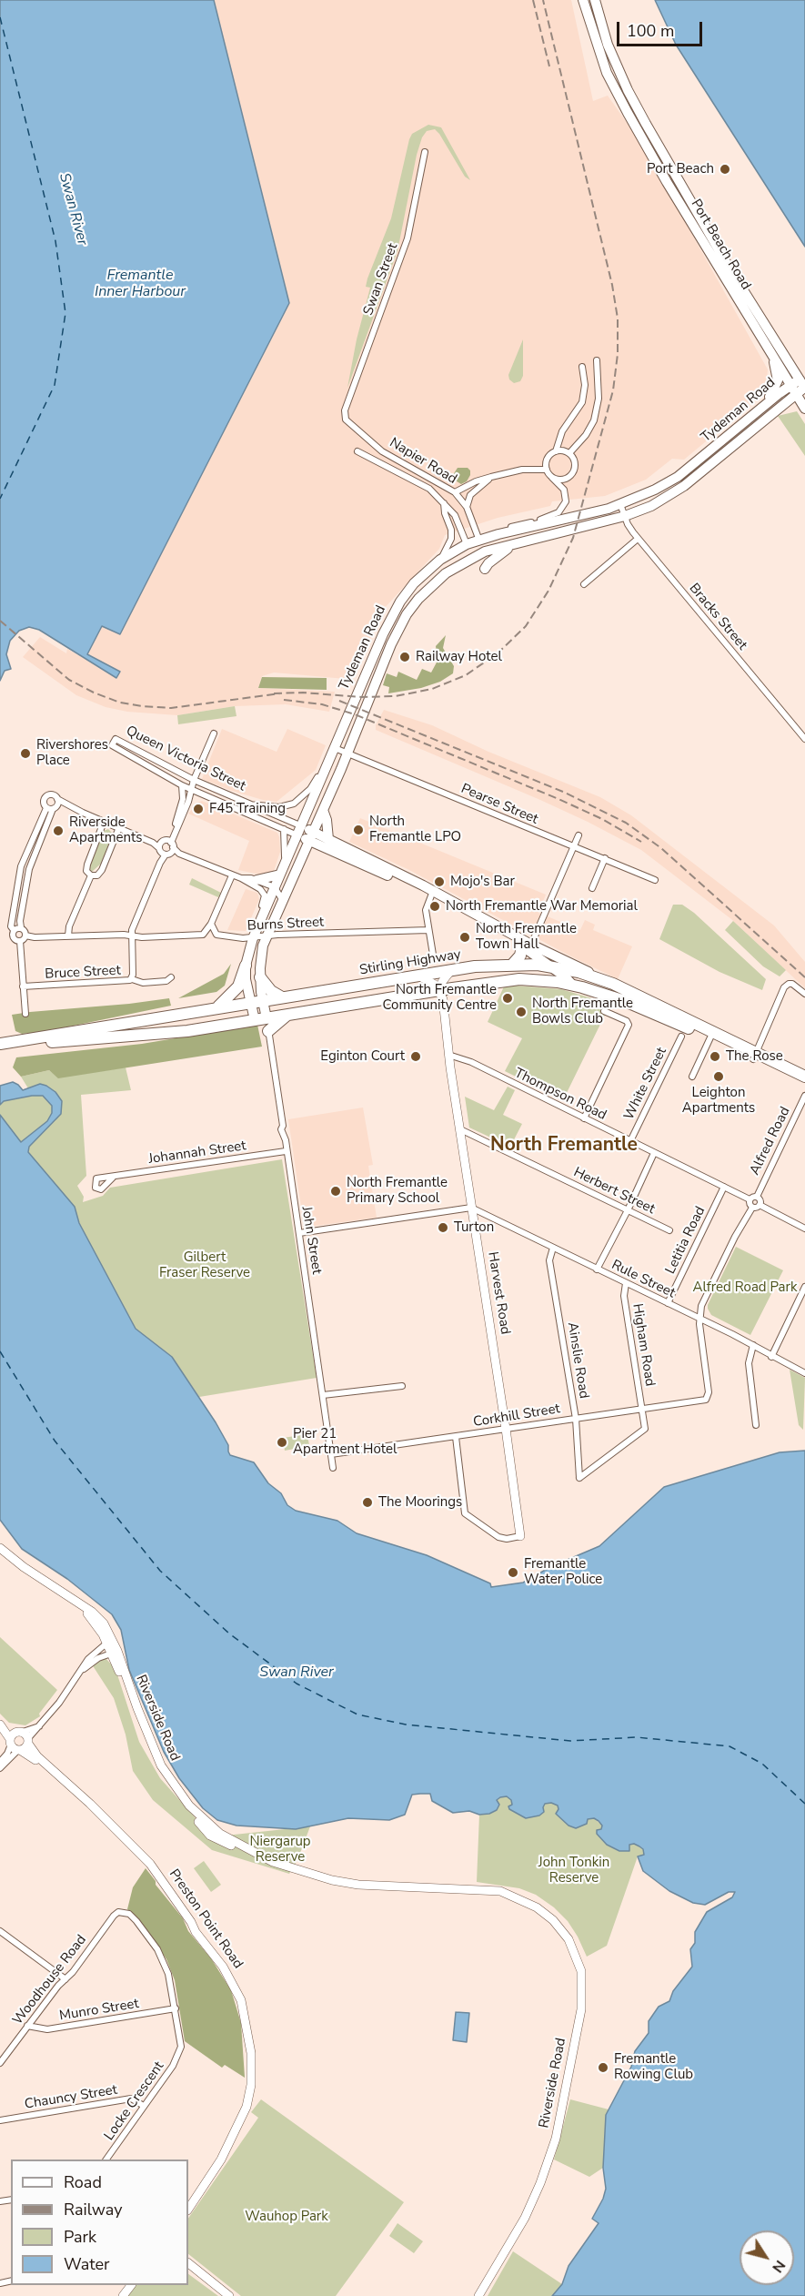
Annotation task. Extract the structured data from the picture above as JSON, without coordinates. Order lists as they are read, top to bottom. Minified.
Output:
{"streets":{"highway":["Stirling Highway"],"main road":["Port Beach Road","Tydeman Road","Queen Victoria Street"],"street":["Swan Street","Napier Road","Bracks Street","Pearse Street","Burns Street","Bruce Street","White Street","Thompson Road","Alfred Road","Johannah Street","Herbert Street","John Street","Letitia Road","Rule Street","Harvest Road","Higham Road","Ainslie Road","Corkhill Street","Riverside Road","Preston Point Road","Woodhouse Road","Munro Street","Chauncy Street","Locke Crescent"]},"crossings":[["Port Beach Road","Tydeman Road"],["Swan Street","Napier Road"],["Tydeman Road","Napier Road"],["Tydeman Road","Bracks Street"],["Tydeman Road","Queen Victoria Street"],["Tydeman Road","Pearse Street"],["Tydeman Road","Burns Street"],["Tydeman Road","Stirling Highway"],["Tydeman Road","John Street"],["Queen Victoria Street","Stirling Highway"],["Stirling Highway","John Street"],["Stirling Highway","Harvest Road"],["White Street","Thompson Road"],["Thompson Road","Alfred Road"],["Thompson Road","Letitia Road"],["Thompson Road","Harvest Road"],["Johannah Street","John Street"],["Herbert Street","Harvest Road"],["John Street","Corkhill Street"],["Letitia Road","Rule Street"],["Rule Street","Harvest Road"],["Rule Street","Higham Road"],["Rule Street","Ainslie Road"],["Rule Street","Corkhill Street"],["Harvest Road","Corkhill Street"],["Higham Road","Ainslie Road"],["Higham Road","Corkhill Street"],["Ainslie Road","Corkhill Street"],["Woodhouse Road","Munro Street"],["Woodhouse Road","Locke Crescent"],["Munro Street","Locke Crescent"],["Chauncy Street","Locke Crescent"]],"districts":["North Fremantle"],"water":["Swan River","Fremantle Inner Harbour"],"parks":["Gilbert Fraser Reserve","Alfred Road Park","Niergarup Reserve","John Tonkin Reserve","Wauhop Park"],"places":["Port Beach","Railway Hotel","Rivershores Place","F45 Training","North Fremantle LPO","Riverside Apartments","Mojo's Bar","North Fremantle War Memorial","North Fremantle Town Hall","North Fremantle Community Centre","North Fremantle Bowls Club","Eginton Court","The Rose","Leighton Apartments","North Fremantle Primary School","Turton","Pier 21 Apartment Hotel","The Moorings","Fremantle Water Police","Fremantle Rowing Club"],"legend":["Road","Railway","Park","Water"],"scale_bar":"100 m","north":"bottom right"}
